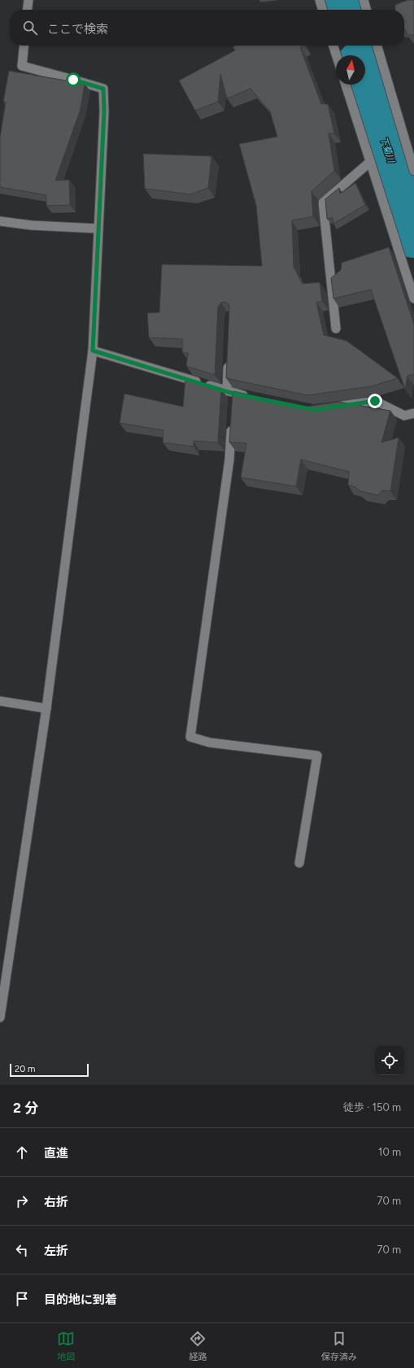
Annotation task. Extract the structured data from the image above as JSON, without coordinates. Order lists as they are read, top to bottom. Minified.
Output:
{"water":["下菊川"],"scale_bar":"20 m","north":"top","page":{"search":"ここで検索","scale":"20 m","heading":["2 分","徒歩 · 150 m"],"list":[["直進","10 m"],["右折","70 m"],["左折","70 m"],"目的地に到着"],"nav":["地図","経路","保存済み"]}}
